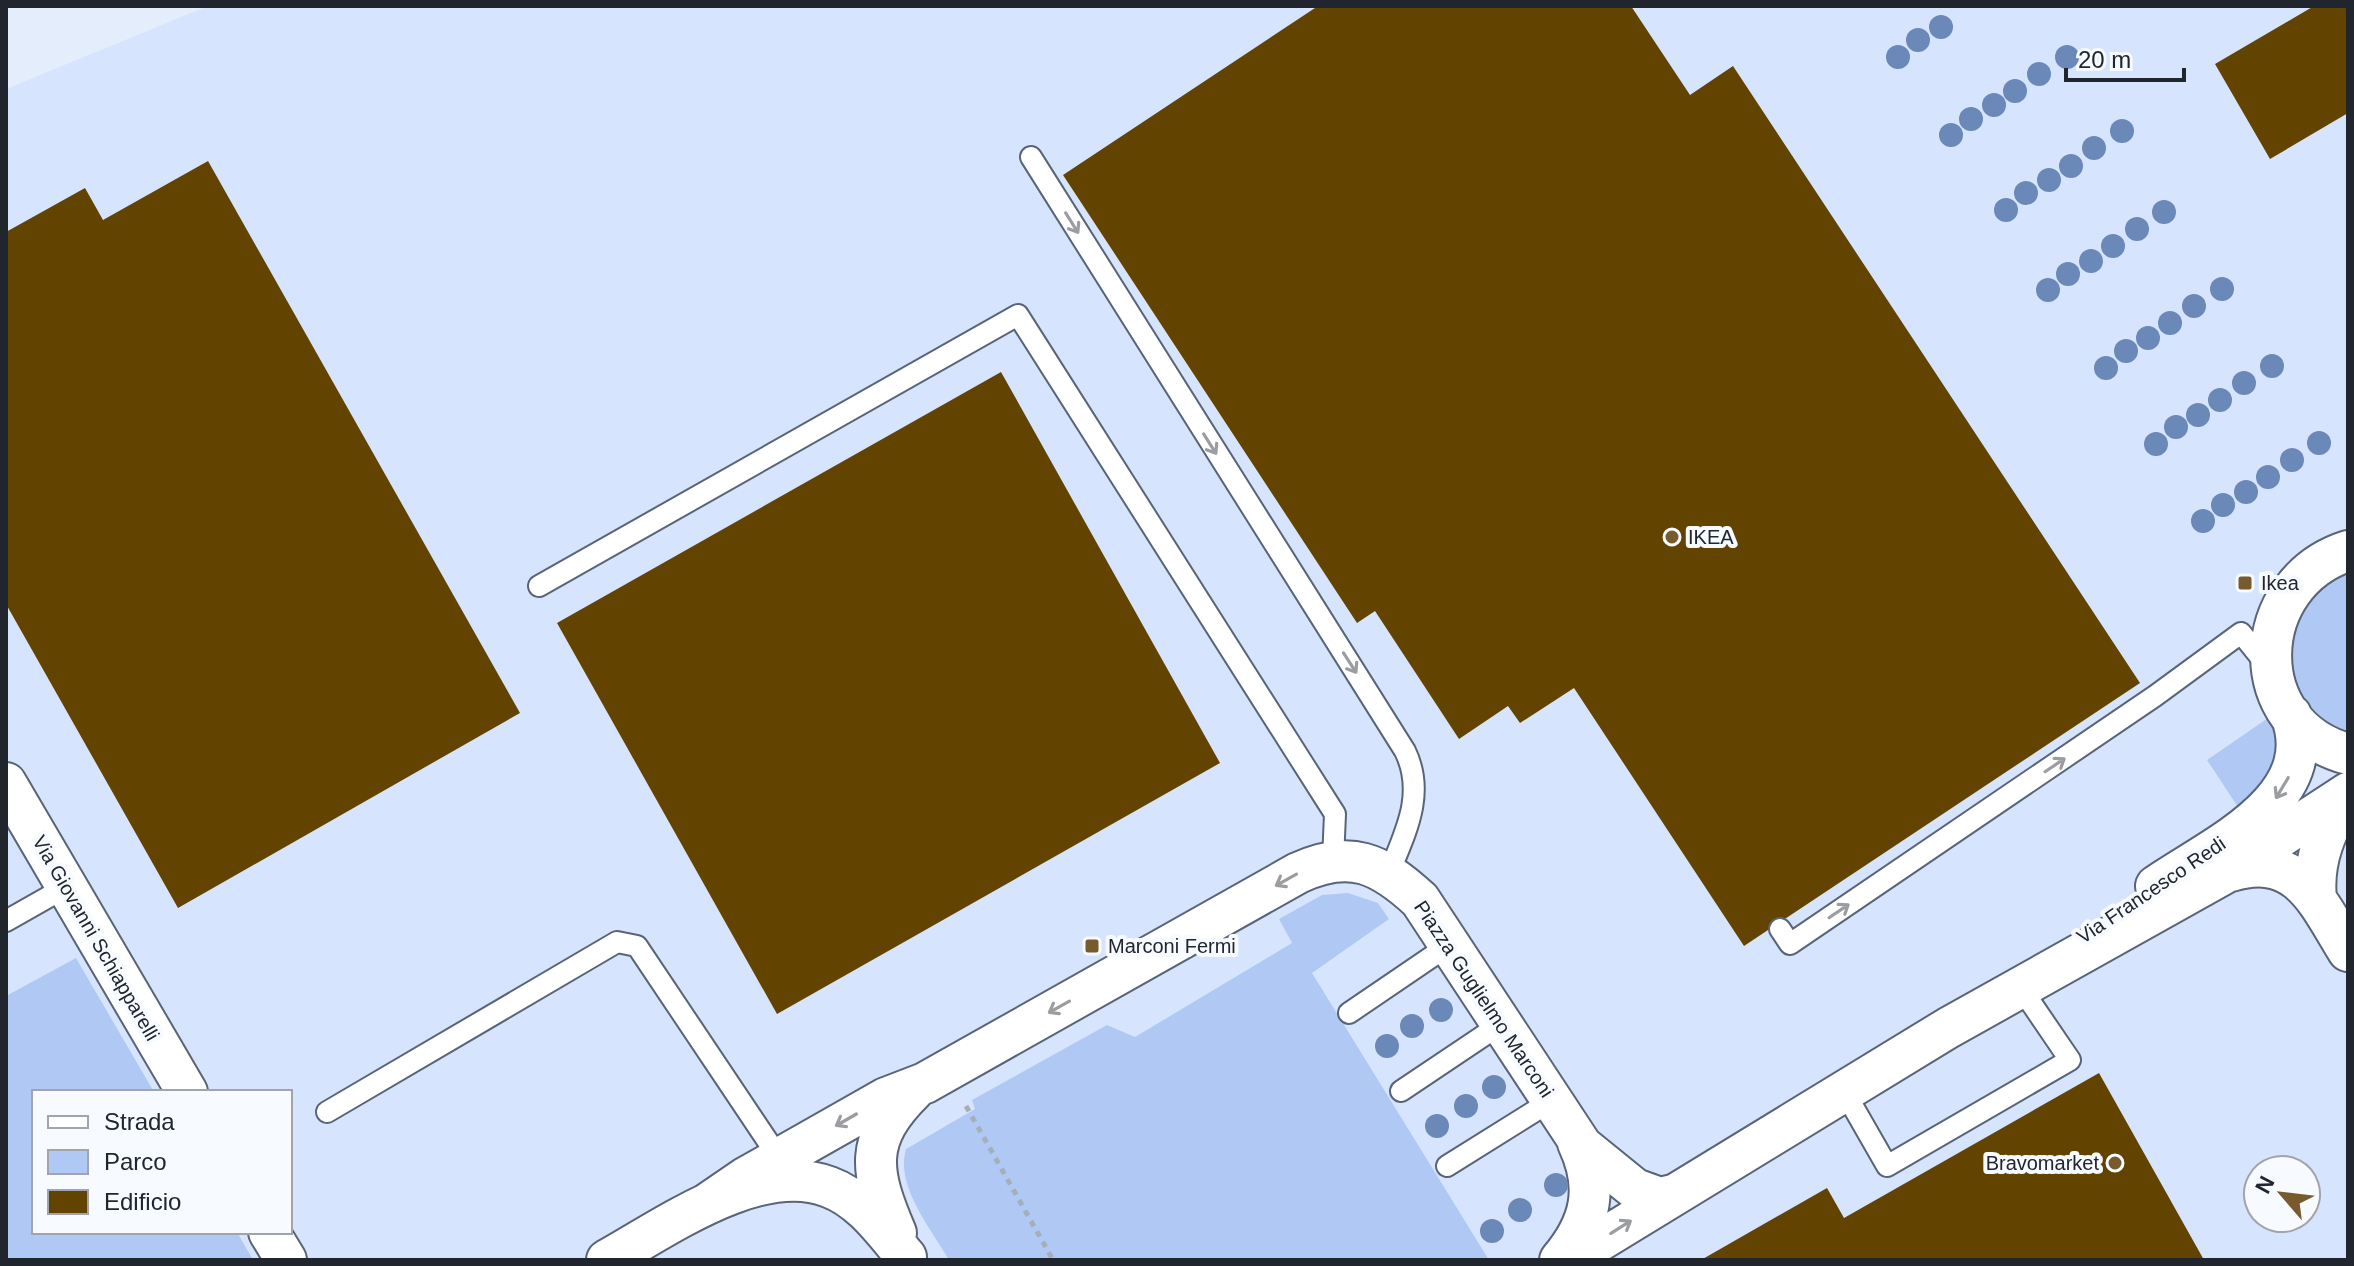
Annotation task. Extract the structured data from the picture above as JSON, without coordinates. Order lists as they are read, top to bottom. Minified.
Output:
{"streets":{"street":["Via Francesco Redi","Via Giovanni Schiapparelli","Piazza Guglielmo Marconi"]},"crossings":[["Via Francesco Redi","Piazza Guglielmo Marconi"]],"places":{"other":["IKEA","Bravomarket"],"transit":["Ikea","Marconi Fermi"]},"legend":["Strada","Parco","Edificio"],"scale_bar":"20 m","north":"top left"}
